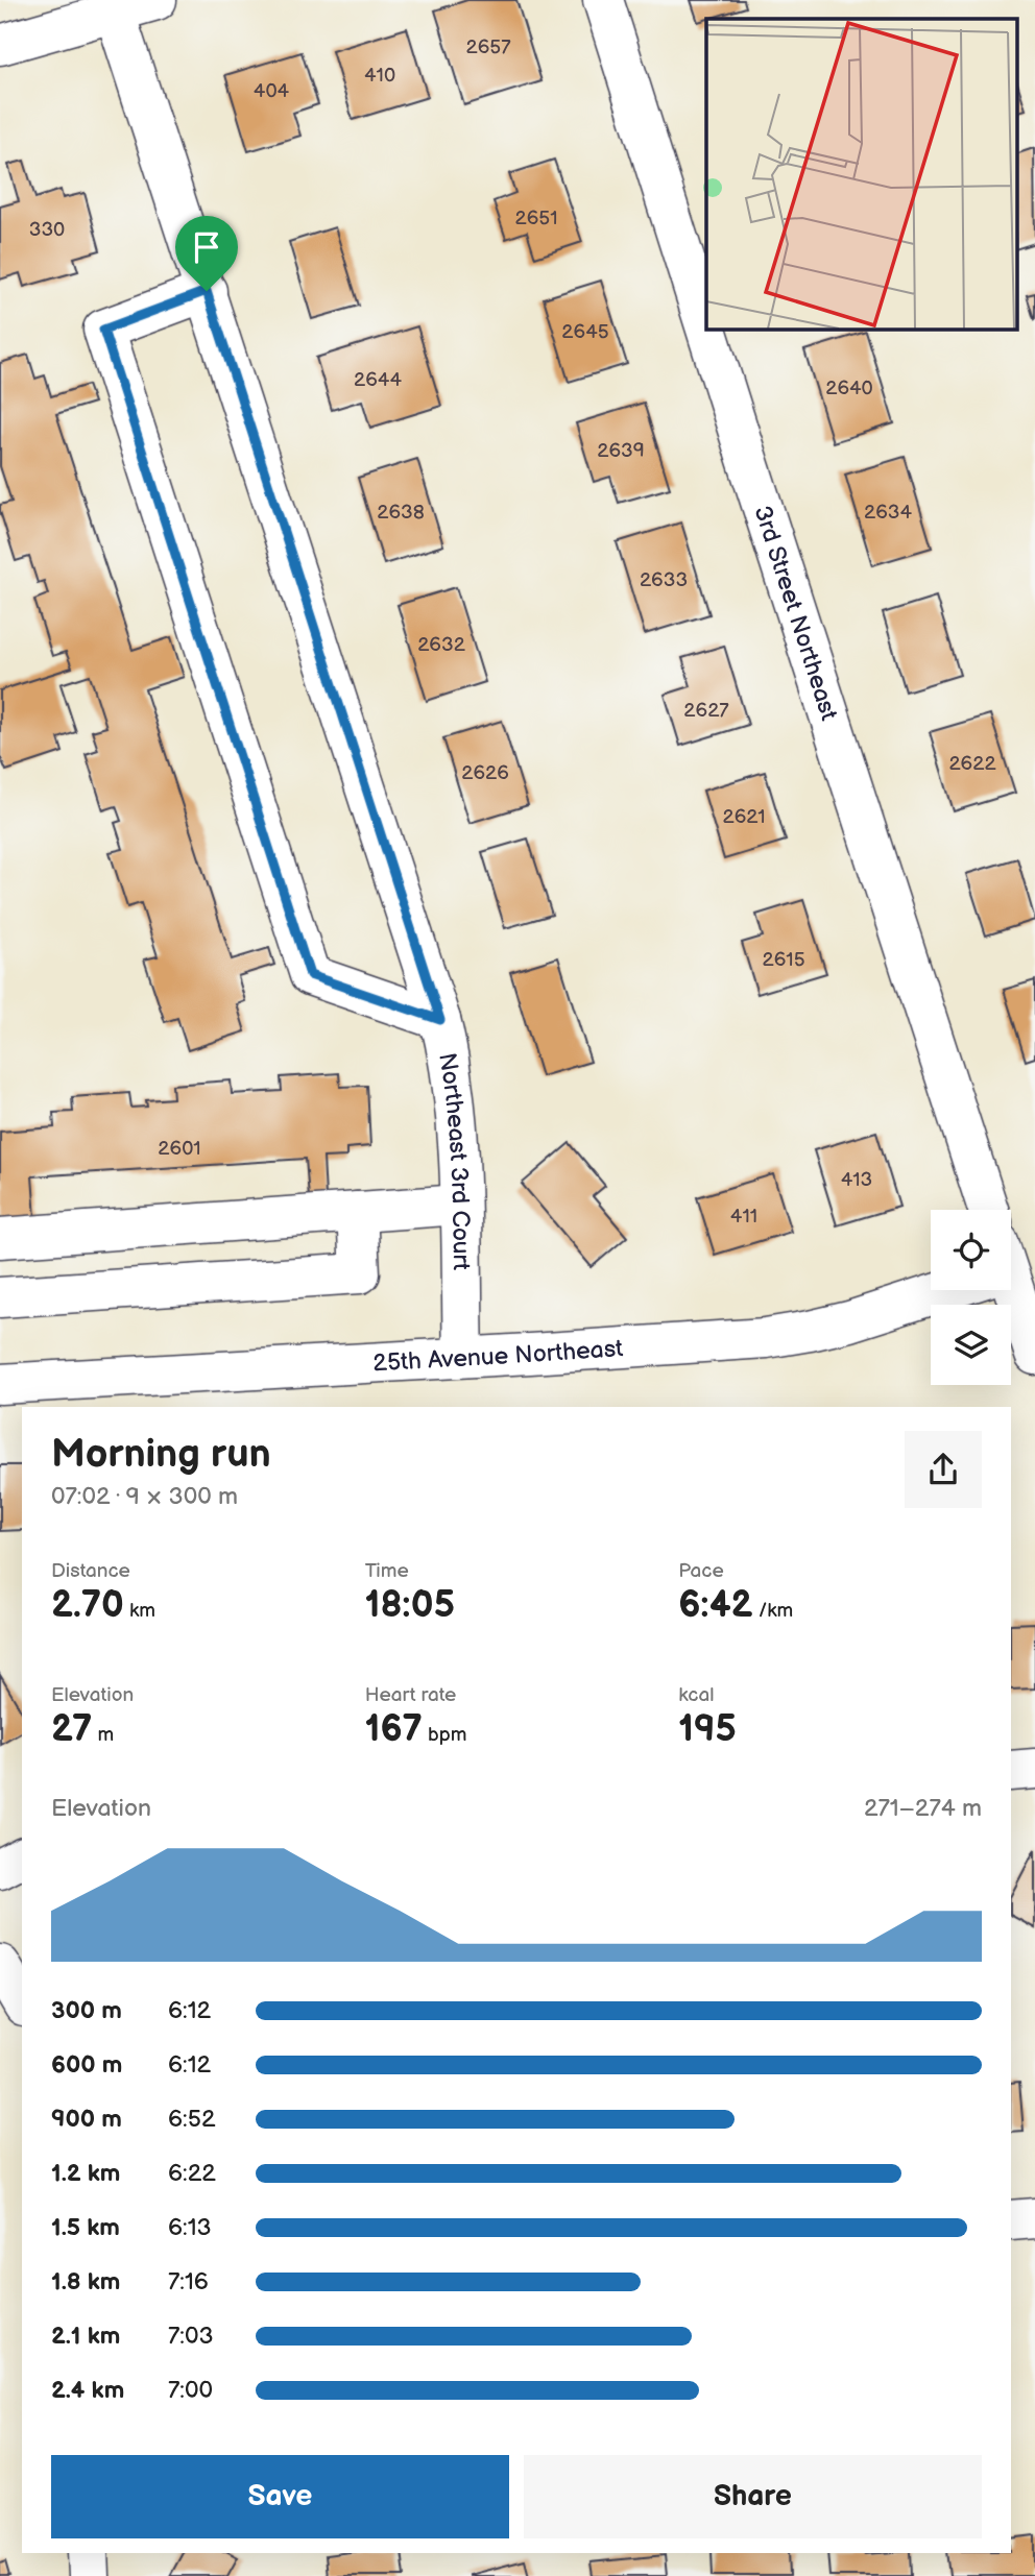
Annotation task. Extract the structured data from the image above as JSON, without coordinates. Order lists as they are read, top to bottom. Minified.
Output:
{"streets":{"street":["3rd Street Northeast","Northeast 3rd Court","25th Avenue Northeast"]},"crossings":[["Northeast 3rd Court","25th Avenue Northeast"]],"house_numbers":["2657","410","404","2651","330","2645","2644","2640","2639","2638","2634","2633","2632","2627","2622","2626","2621","2615","2601","413","411"],"page":{"heading":["Morning run","07:02 · 9 × 300 m"],"stats":[["Distance","2.70 km"],["Time","18:05"],["Pace","6:42 /km"],["Elevation","27 m"],["Heart rate","167 bpm"],["kcal","195"]],"chart":["Elevation","271–274 m"],"list":[{"name":"300 m","note":"6:12"},{"name":"600 m","note":"6:12"},{"name":"900 m","note":"6:52"},{"name":"1.2 km","note":"6:22"},{"name":"1.5 km","note":"6:13"},{"name":"1.8 km","note":"7:16"},{"name":"2.1 km","note":"7:03"},{"name":"2.4 km","note":"7:00"}],"buttons":["Save","Share"]}}
